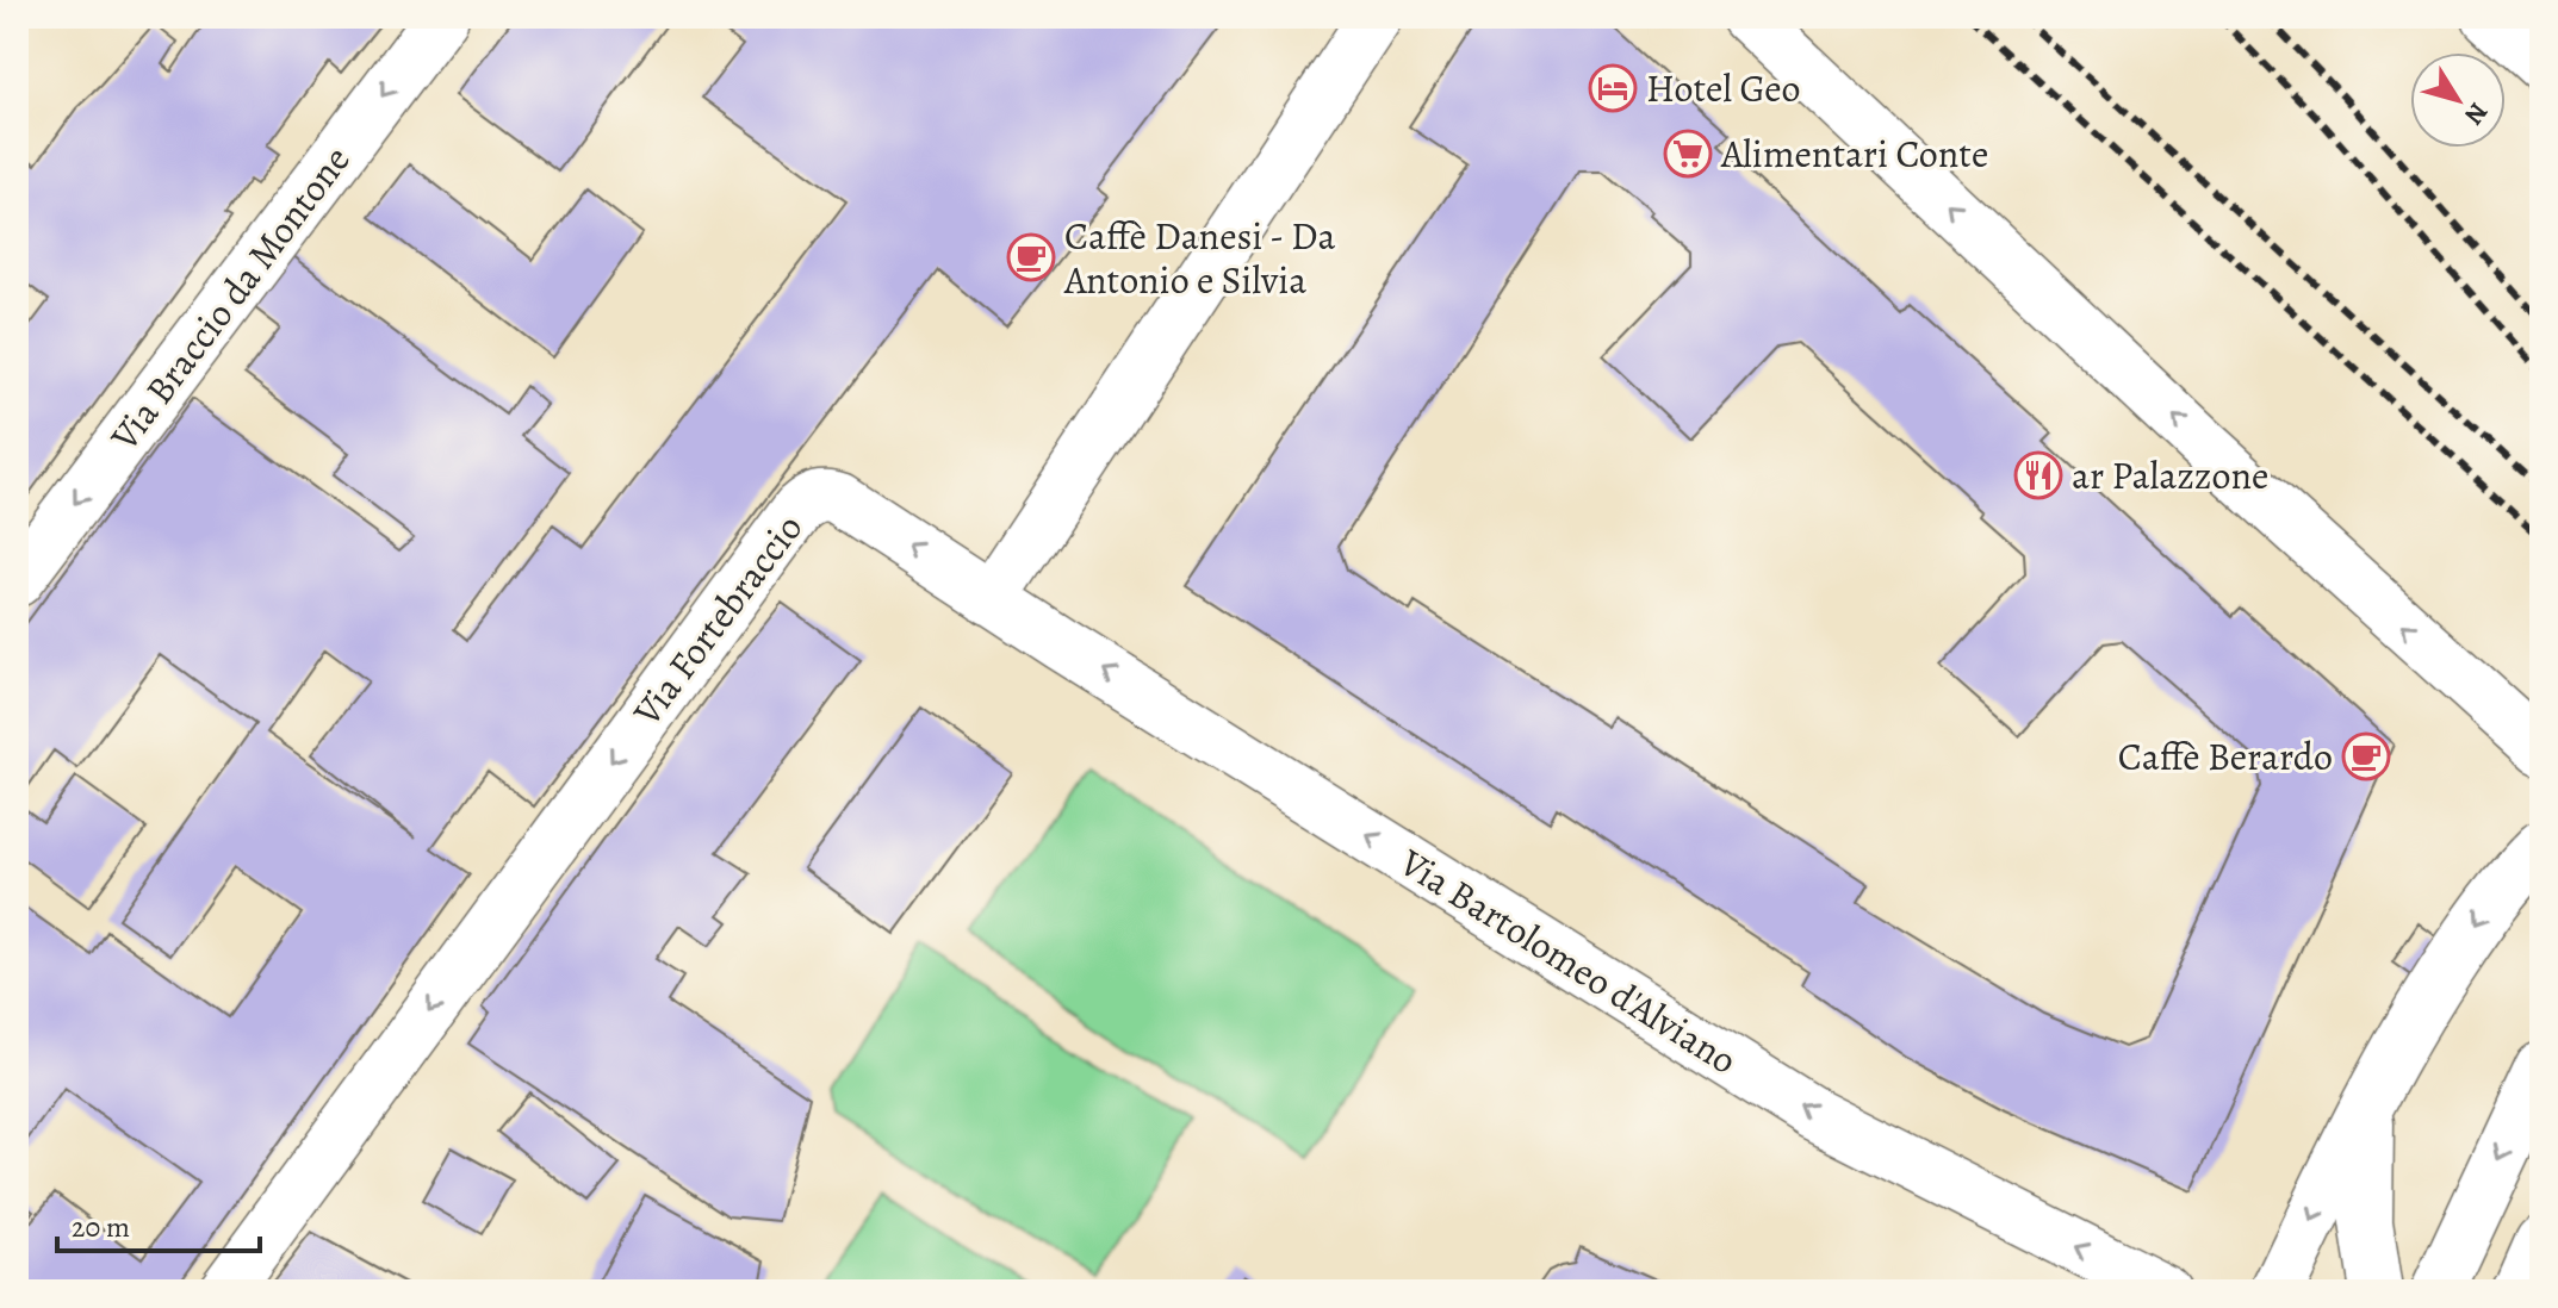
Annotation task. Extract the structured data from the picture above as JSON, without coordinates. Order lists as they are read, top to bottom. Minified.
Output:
{"streets":{"main road":["Via Braccio da Montone","Via Fortebraccio","Via Bartolomeo d'Alviano"]},"crossings":[["Via Fortebraccio","Via Bartolomeo d'Alviano"]],"one_way":["Via Braccio da Montone","Via Bartolomeo d'Alviano"],"places":{"hotel":["Hotel Geo"],"supermarket":["Alimentari Conte"],"cafe":["Caffè Danesi - Da Antonio e Silvia","Caffè Berardo"],"restaurant":["ar Palazzone"]},"scale_bar":"20 m","north":"bottom right"}
